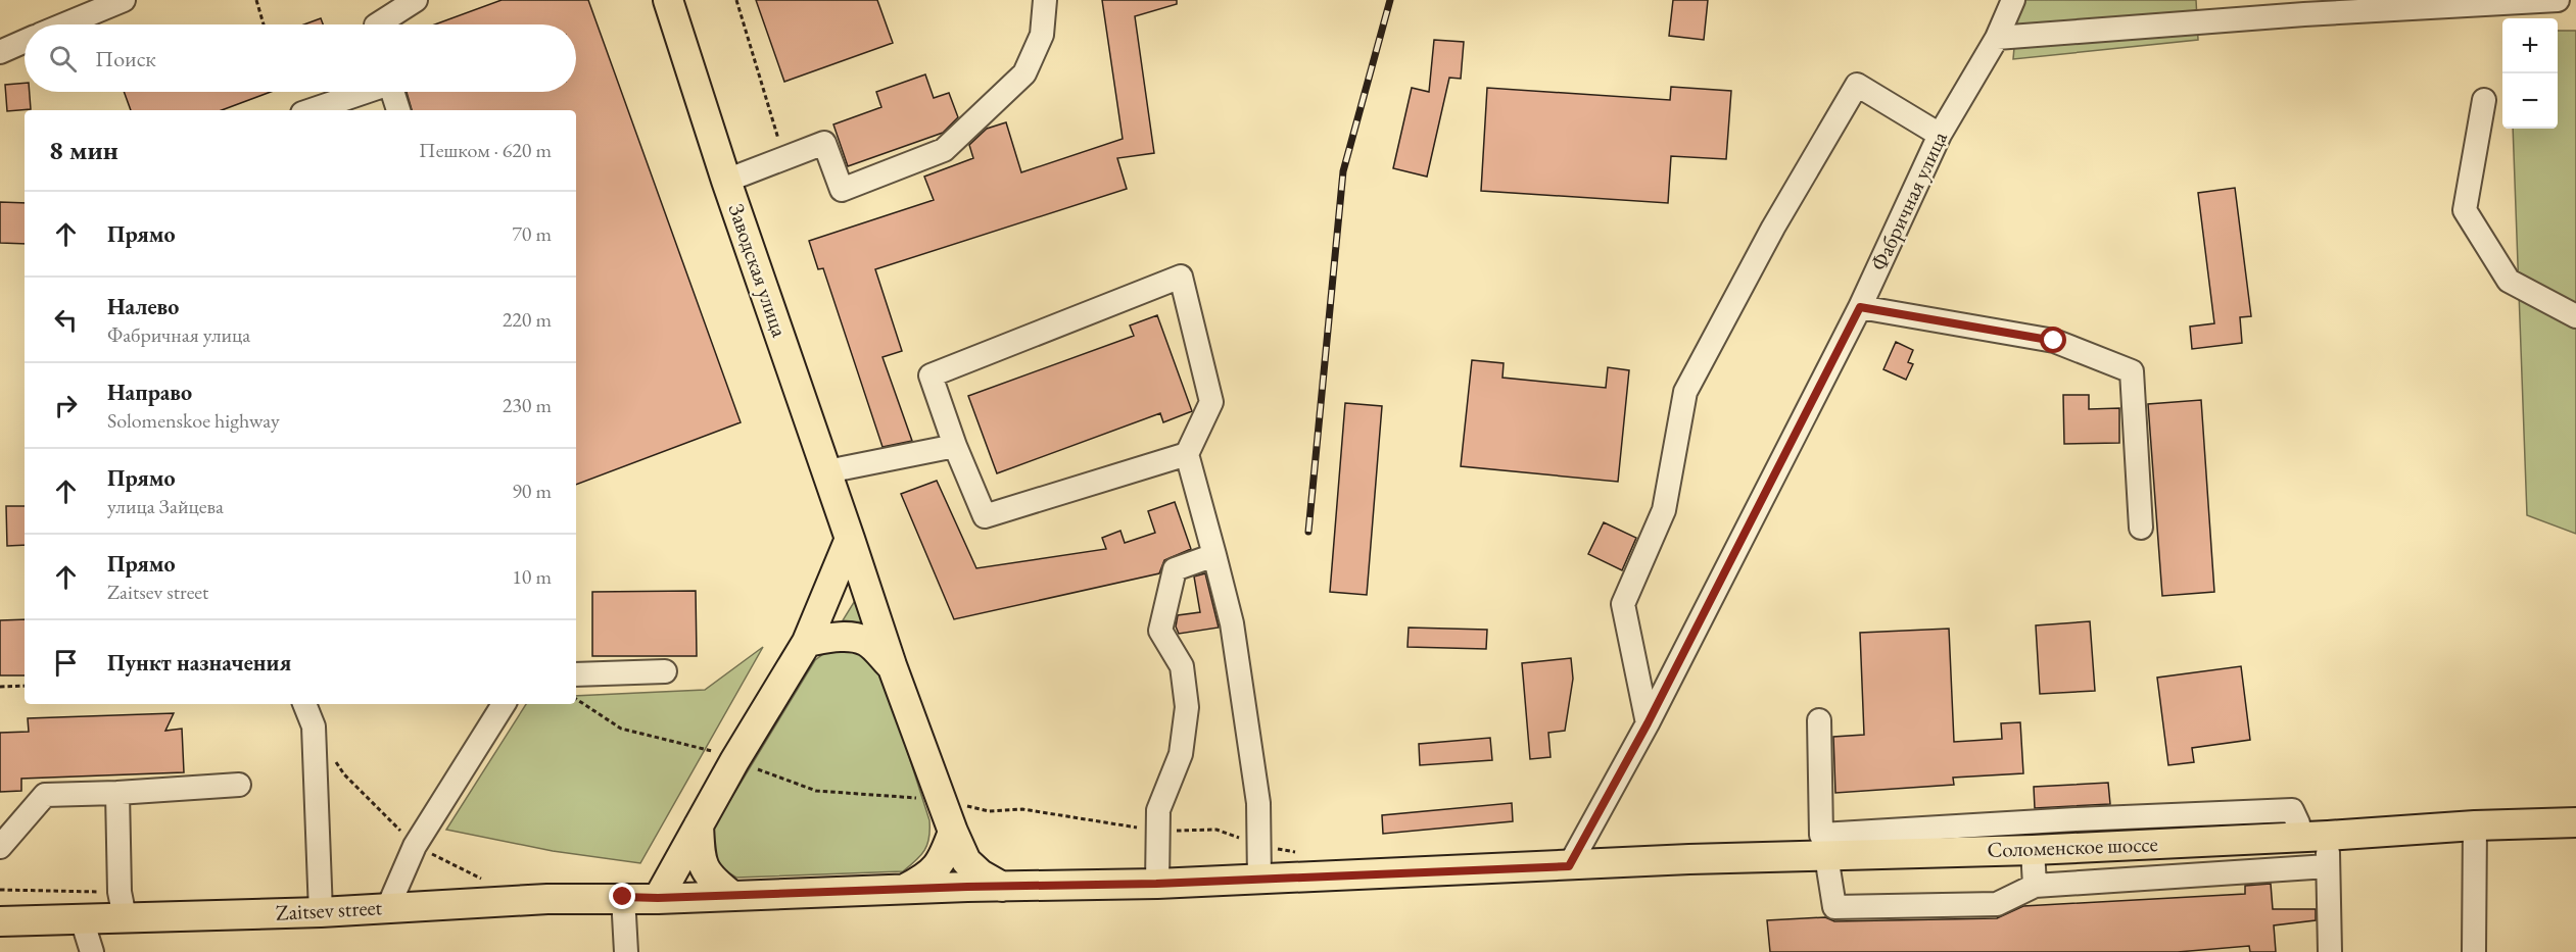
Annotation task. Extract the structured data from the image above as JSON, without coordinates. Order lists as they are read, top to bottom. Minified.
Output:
{"streets":{"main road":["Заводская улица","Соломенское шоссе","Zaitsev street"],"street":["Фабричная улица"]},"crossings":[["Фабричная улица","Соломенское шоссе"],["Заводская улица","Zaitsev street"],["Соломенское шоссе","Zaitsev street"]],"page":{"map_buttons":["+","−"],"search":"Поиск","heading":["8 мин","Пешком · 620 m"],"list":[["Прямо","70 m"],["Налево","Фабричная улица","220 m"],["Направо","Solomenskoe highway","230 m"],["Прямо","улица Зайцева","90 m"],["Прямо","Zaitsev street","10 m"],"Пункт назначения"]}}
